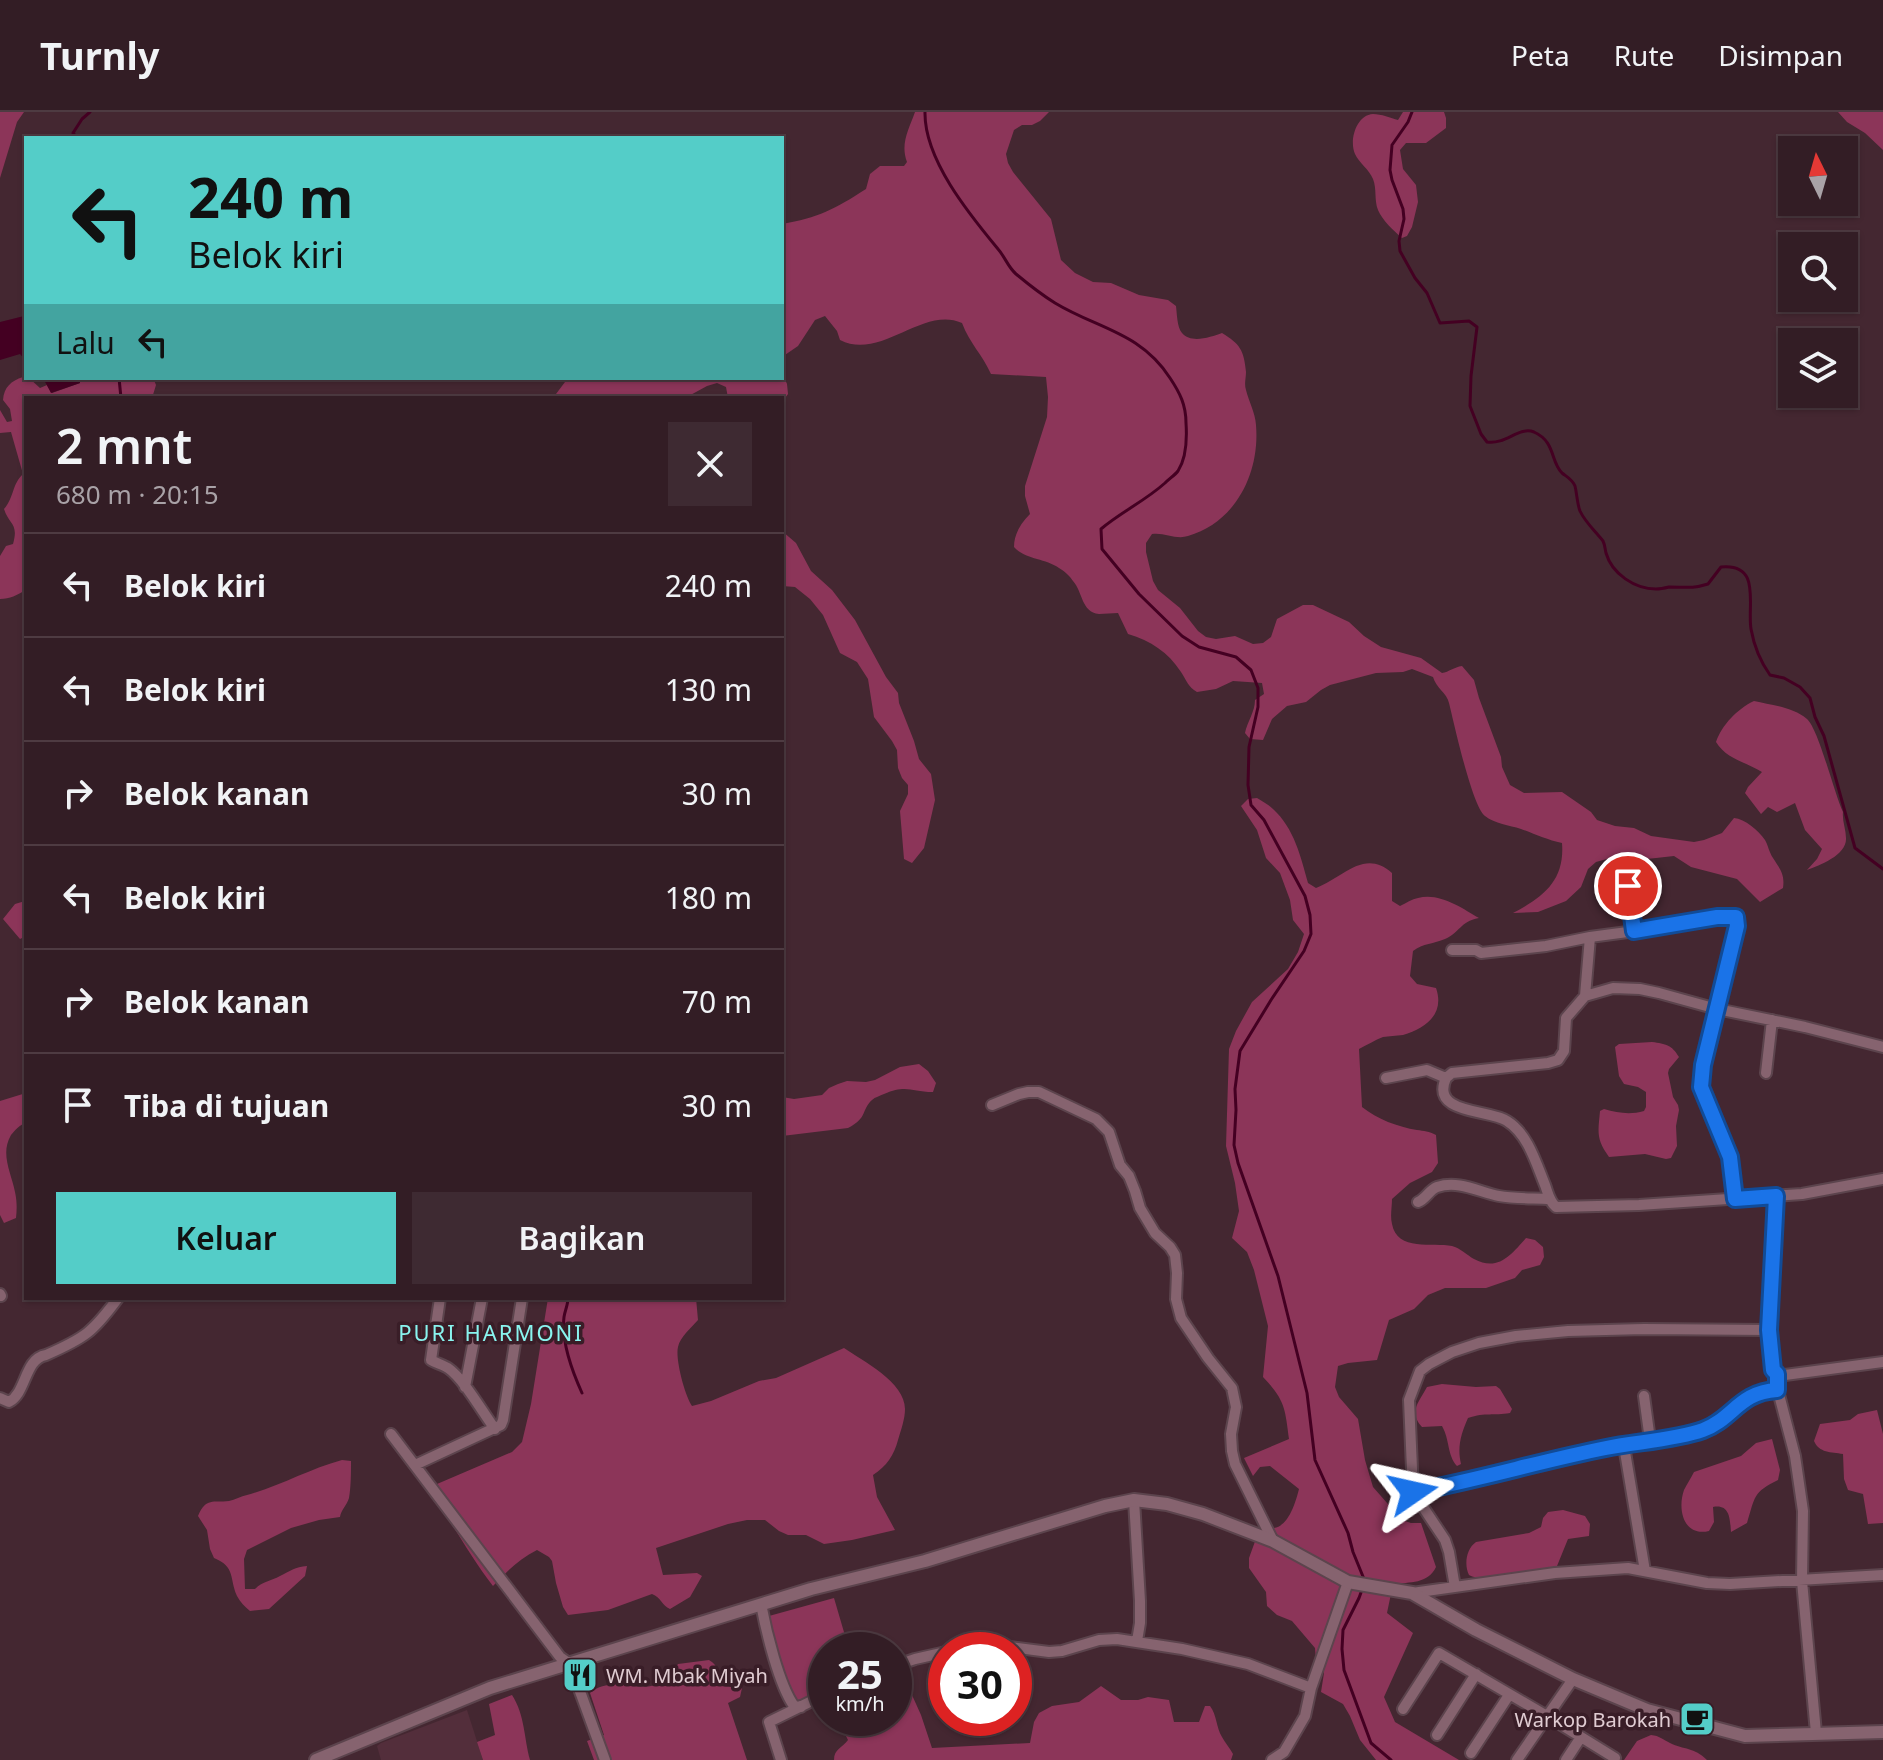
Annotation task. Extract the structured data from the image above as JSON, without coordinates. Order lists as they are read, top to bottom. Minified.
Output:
{"districts":["PURI HARMONI"],"places":{"restaurant":["WM. Mbak Miyah"],"cafe":["Warkop Barokah"]},"north":"top","page":{"header":"Turnly","nav":["Peta","Rute","Disimpan"],"turn":["240 m","Belok kiri"],"then":"Lalu","heading":["2 mnt","680 m · 20:15"],"list":[{"name":"Belok kiri","value":"240 m"},{"name":"Belok kiri","value":"130 m"},{"name":"Belok kanan","value":"30 m"},{"name":"Belok kiri","value":"180 m"},{"name":"Belok kanan","value":"70 m"},{"name":"Tiba di tujuan","value":"30 m"}],"buttons":["Keluar","Bagikan"],"speed":"25 km/h","limit":"30"}}
